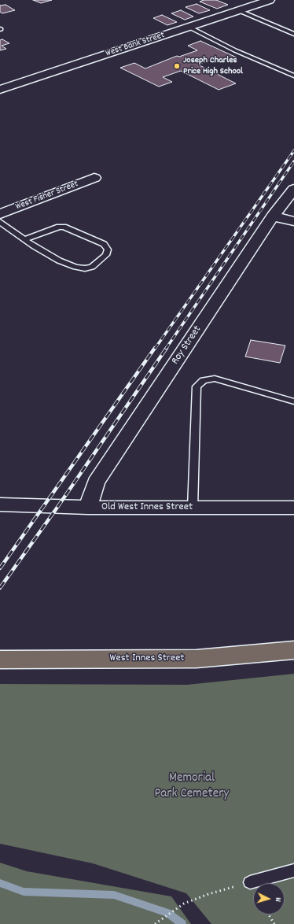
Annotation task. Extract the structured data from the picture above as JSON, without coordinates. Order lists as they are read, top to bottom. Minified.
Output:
{"streets":{"main road":["West Innes Street"],"street":["West Bank Street","West Fisher Street","Roy Street","Old West Innes Street"]},"crossings":[["Roy Street","Old West Innes Street"]],"parks":["Memorial Park Cemetery"],"places":["Joseph Charles Price High School"],"north":"right"}
